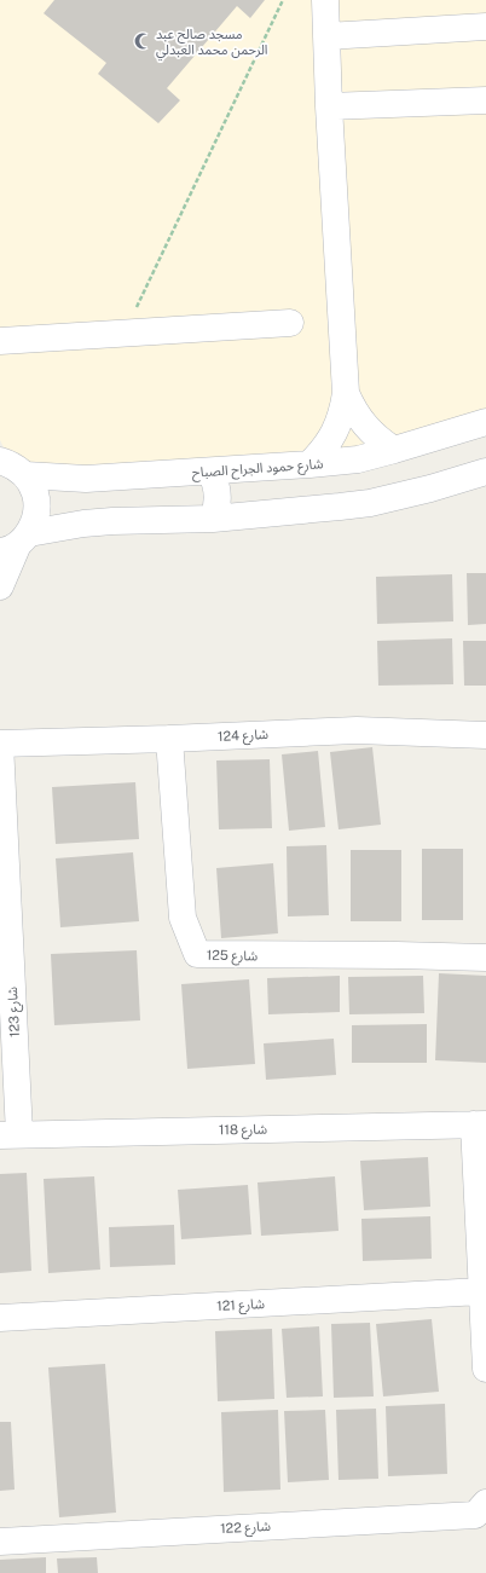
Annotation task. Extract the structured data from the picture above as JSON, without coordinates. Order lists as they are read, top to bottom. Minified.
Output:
{"streets":{"street":["شارع حمود الجراح الصباح","شارع 124","شارع 125","شارع 123","شارع 118","شارع 121","شارع 122"]},"crossings":[["شارع 124","شارع 125"],["شارع 124","شارع 123"],["شارع 123","شارع 118"]],"places":{"mosque":["مسجد صالح عبد الرحمن محمد العبدلي"]}}
